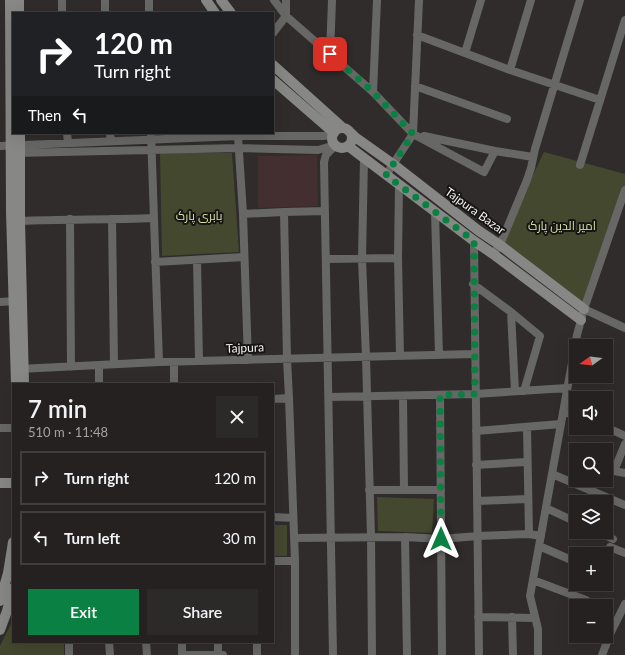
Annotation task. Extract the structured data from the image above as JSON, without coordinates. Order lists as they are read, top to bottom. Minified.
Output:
{"streets":{"street":["Tajpura Bazar","Tajpura"]},"parks":["بابری پارک","امیر الدین پارک"],"north":"left","page":{"turn":["120 m","Turn right"],"then":"Then","map_buttons":["+","−"],"heading":["7 min","510 m · 11:48"],"list":[{"name":"Turn right","value":"120 m"},{"name":"Turn left","value":"30 m"}],"buttons":["Exit","Share"]}}
